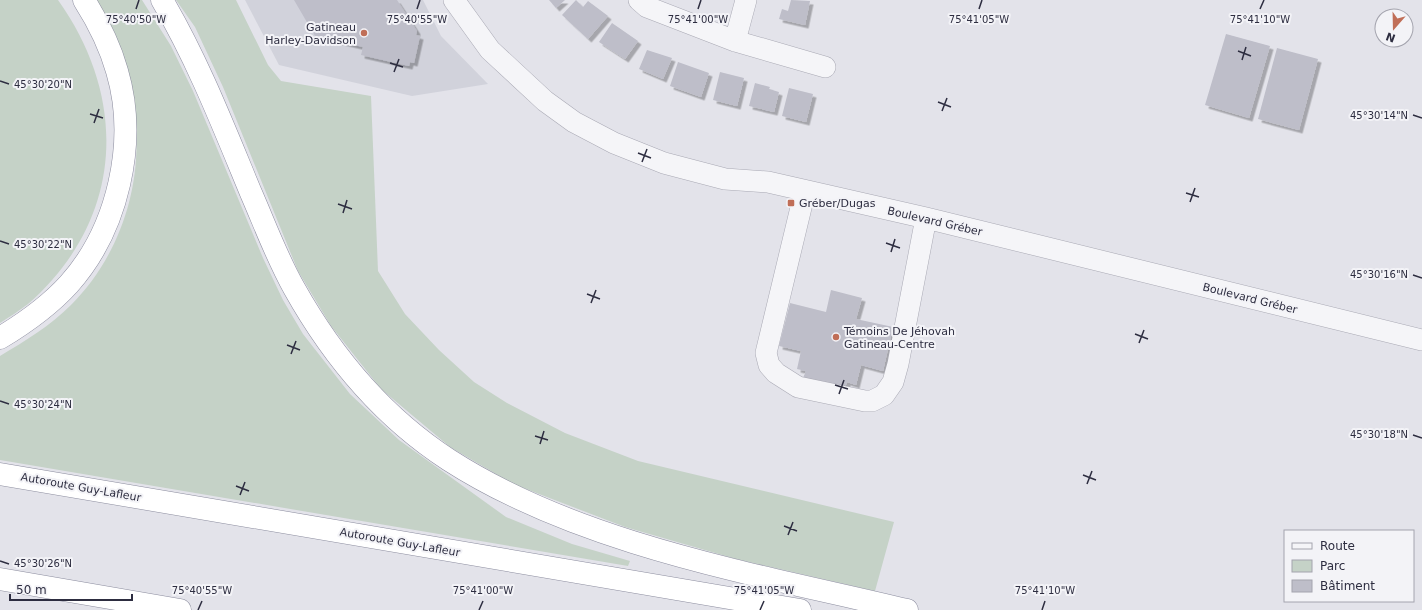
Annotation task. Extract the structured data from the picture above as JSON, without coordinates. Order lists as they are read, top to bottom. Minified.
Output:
{"streets":{"highway":["Autoroute Guy-Lafleur"],"street":["Boulevard Gréber"]},"places":{"other":["Gatineau Harley-Davidson","Témoins De Jéhovah Gatineau-Centre"],"transit":["Gréber/Dugas"]},"legend":["Route","Parc","Bâtiment"],"scale_bar":"50 m","north":"bottom","coordinates":["75°40'50\"W","75°40'55\"W","75°41'00\"W","75°41'05\"W","75°41'10\"W","45°30'20\"N","45°30'14\"N","45°30'22\"N","45°30'16\"N","45°30'24\"N","45°30'18\"N","45°30'26\"N"]}
